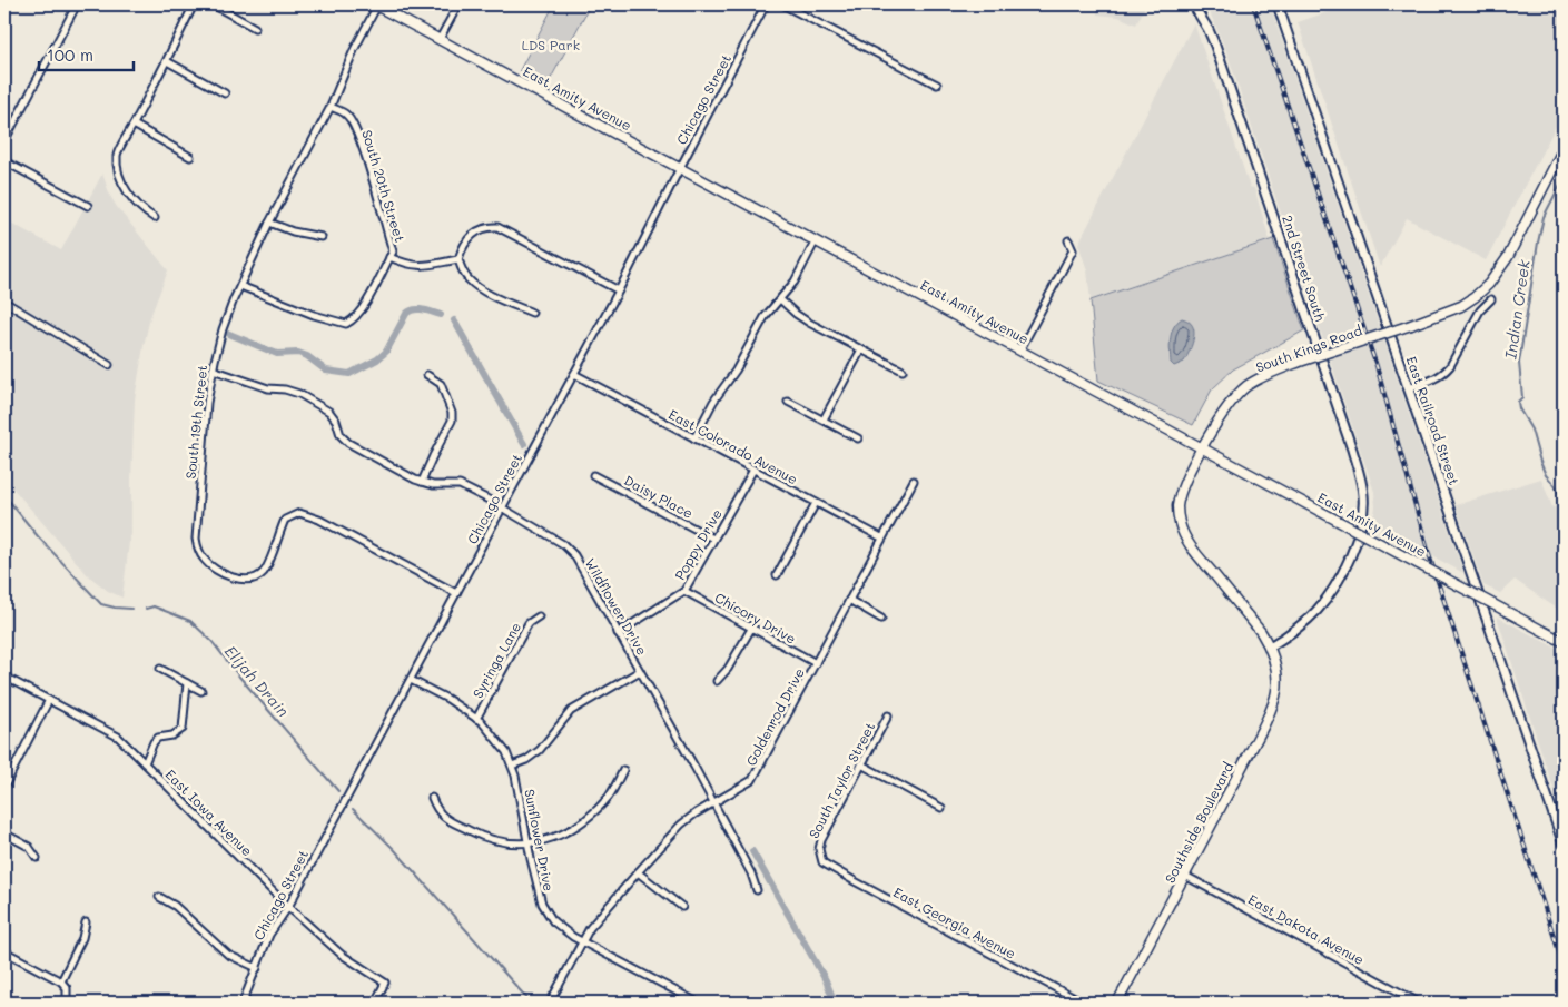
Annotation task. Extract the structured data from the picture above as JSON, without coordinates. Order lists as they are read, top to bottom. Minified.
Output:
{"streets":{"main road":["East Amity Avenue","South Kings Road","Southside Boulevard"],"street":["Chicago Street","South 20th Street","2nd Street South","East Railroad Street","South 19th Street","East Colorado Avenue","Daisy Place","Poppy Drive","Wildflower Drive","Chicory Drive","Syringa Lane","Goldenrod Drive","South Taylor Street","East Iowa Avenue","Sunflower Drive","East Georgia Avenue","East Dakota Avenue"]},"crossings":[["East Amity Avenue","Chicago Street"],["East Amity Avenue","South Kings Road"],["East Amity Avenue","South 19th Street"],["Chicago Street","South 19th Street"],["Chicago Street","East Colorado Avenue"],["Chicago Street","Wildflower Drive"],["Chicago Street","East Iowa Avenue"],["Chicago Street","Sunflower Drive"],["South 20th Street","South 19th Street"],["2nd Street South","South Kings Road"],["2nd Street South","Southside Boulevard"],["South Kings Road","Southside Boulevard"],["South 19th Street","Wildflower Drive"],["East Colorado Avenue","Poppy Drive"],["East Colorado Avenue","Goldenrod Drive"],["Daisy Place","Poppy Drive"],["Poppy Drive","Wildflower Drive"],["Poppy Drive","Chicory Drive"],["Wildflower Drive","Goldenrod Drive"],["Chicory Drive","Goldenrod Drive"],["Syringa Lane","Sunflower Drive"],["Goldenrod Drive","Sunflower Drive"],["South Taylor Street","East Georgia Avenue"],["Southside Boulevard","East Dakota Avenue"]],"water":["Indian Creek","Elijah Drain"],"parks":["LDS Park"],"scale_bar":"100 m"}
